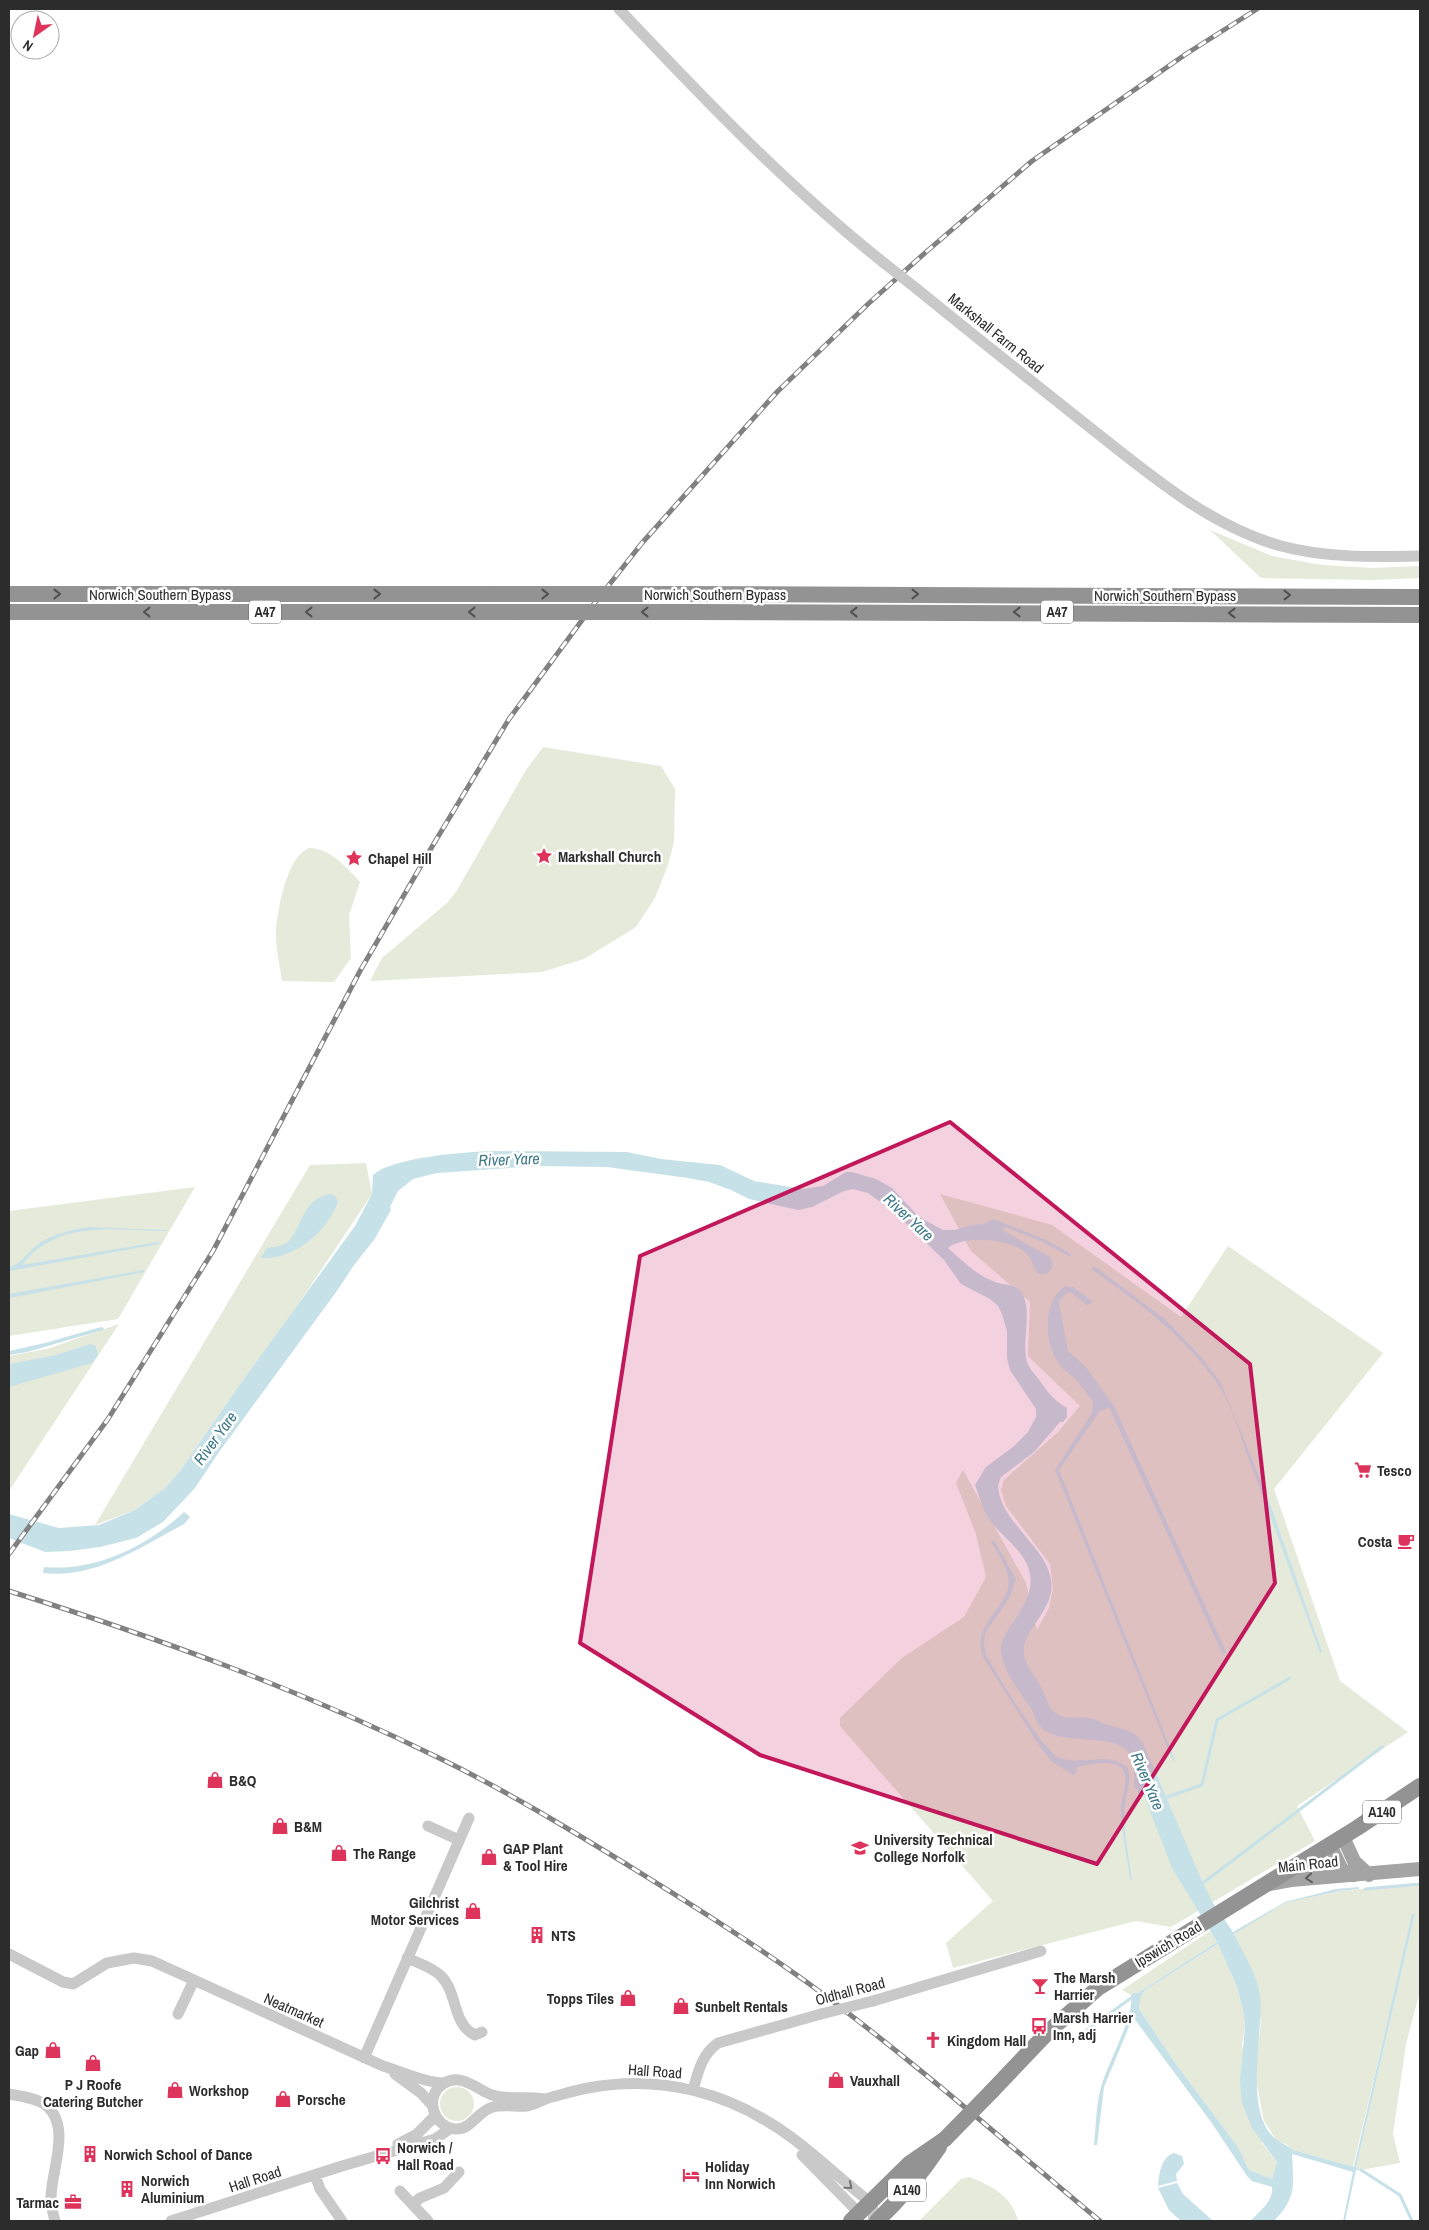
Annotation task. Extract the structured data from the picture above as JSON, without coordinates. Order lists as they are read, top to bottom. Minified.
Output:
{"streets":{"highway":["Norwich Southern Bypass","A47","A140","Ipswich Road"],"main road":["Main Road"],"street":["Markshall Farm Road","Oldhall Road","Neatmarket","Hall Road"]},"crossings":[["Norwich Southern Bypass","A47"],["Main Road","Ipswich Road"],["Ipswich Road","Hall Road"],["Oldhall Road","Hall Road"],["Neatmarket","Hall Road"]],"one_way":["Main Road"],"water":["River Yare"],"places":{"place":["Markshall Church","Chapel Hill"],"supermarket":["Tesco"],"cafe":["Costa"],"shop":["B&Q","B&M","The Range","GAP Plant & Tool Hire","Gilchrist Motor Services","Topps Tiles","Sunbelt Rentals","Gap","P J Roofe Catering Butcher","Vauxhall","Workshop","Porsche"],"school or university":["University Technical College Norfolk"],"building":["NTS","Norwich School of Dance","Norwich Aluminium"],"bar":["The Marsh Harrier"],"bus stop":["Marsh Harrier Inn, adj","Norwich / Hall Road"],"church":["Kingdom Hall"],"hotel":["Holiday Inn Norwich"],"office":["Tarmac"]},"north":"bottom left"}
